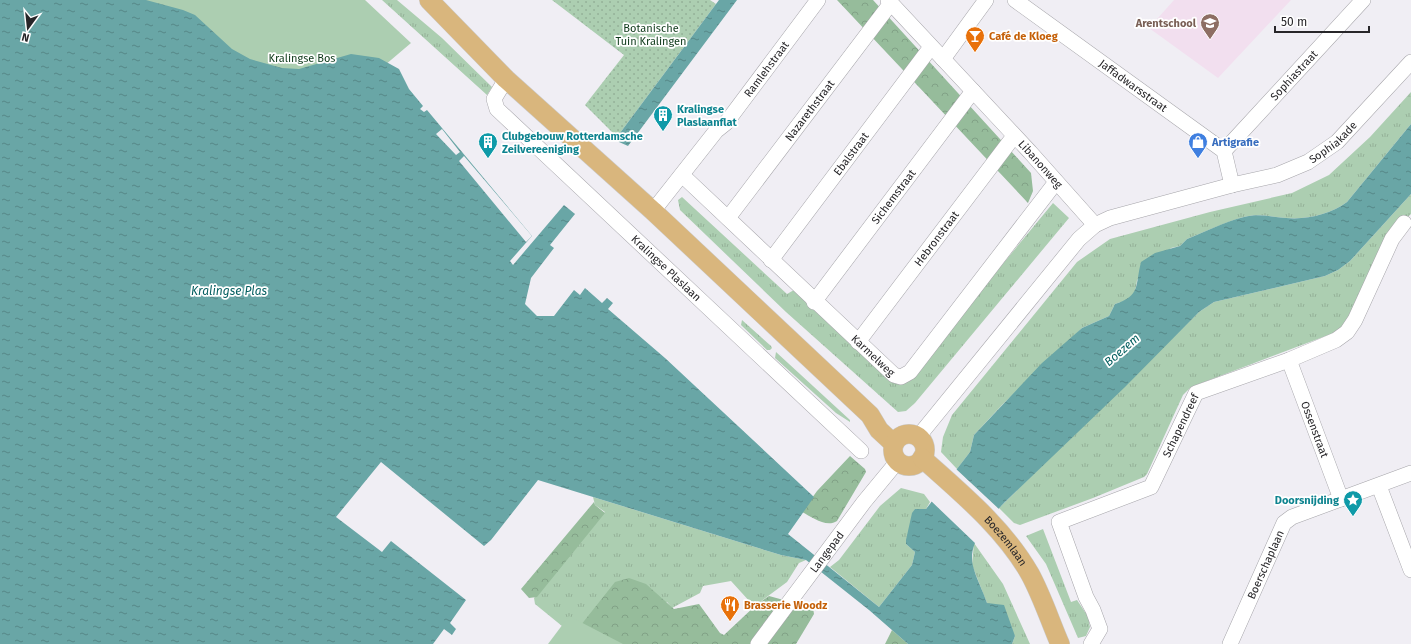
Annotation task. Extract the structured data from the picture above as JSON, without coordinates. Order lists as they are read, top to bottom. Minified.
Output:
{"streets":{"main road":["Boezemlaan"],"street":["Ramlehstraat","Sophiastraat","Jaffadwarsstraat","Nazarethstraat","Sophiakade","Ebalstraat","Libanonweg","Sichemstraat","Hebronstraat","Kralingse Plaslaan","Karmelweg","Schapendreef","Ossenstraat","Langepad","Boerschaplaan"]},"crossings":[["Ramlehstraat","Karmelweg"],["Sophiastraat","Jaffadwarsstraat"],["Nazarethstraat","Libanonweg"],["Nazarethstraat","Karmelweg"],["Ebalstraat","Libanonweg"],["Ebalstraat","Karmelweg"],["Libanonweg","Sichemstraat"],["Libanonweg","Hebronstraat"],["Libanonweg","Karmelweg"],["Sichemstraat","Karmelweg"],["Hebronstraat","Karmelweg"],["Schapendreef","Ossenstraat"],["Ossenstraat","Boerschaplaan"],["Boezemlaan","Langepad"]],"water":["Kralingse Plas","Boezem"],"parks":["Botanische Tuin Kralingen","Kralingse Bos"],"places":{"school or university":["Arentschool"],"bar":["Café de Kloeg"],"building":["Kralingse Plaslaanflat","Clubgebouw Rotterdamsche Zeilvereeniging"],"shop":["Artigrafie"],"place":["Doorsnijding"],"restaurant":["Brasserie Woodz"]},"scale_bar":"50 m","north":"bottom"}
